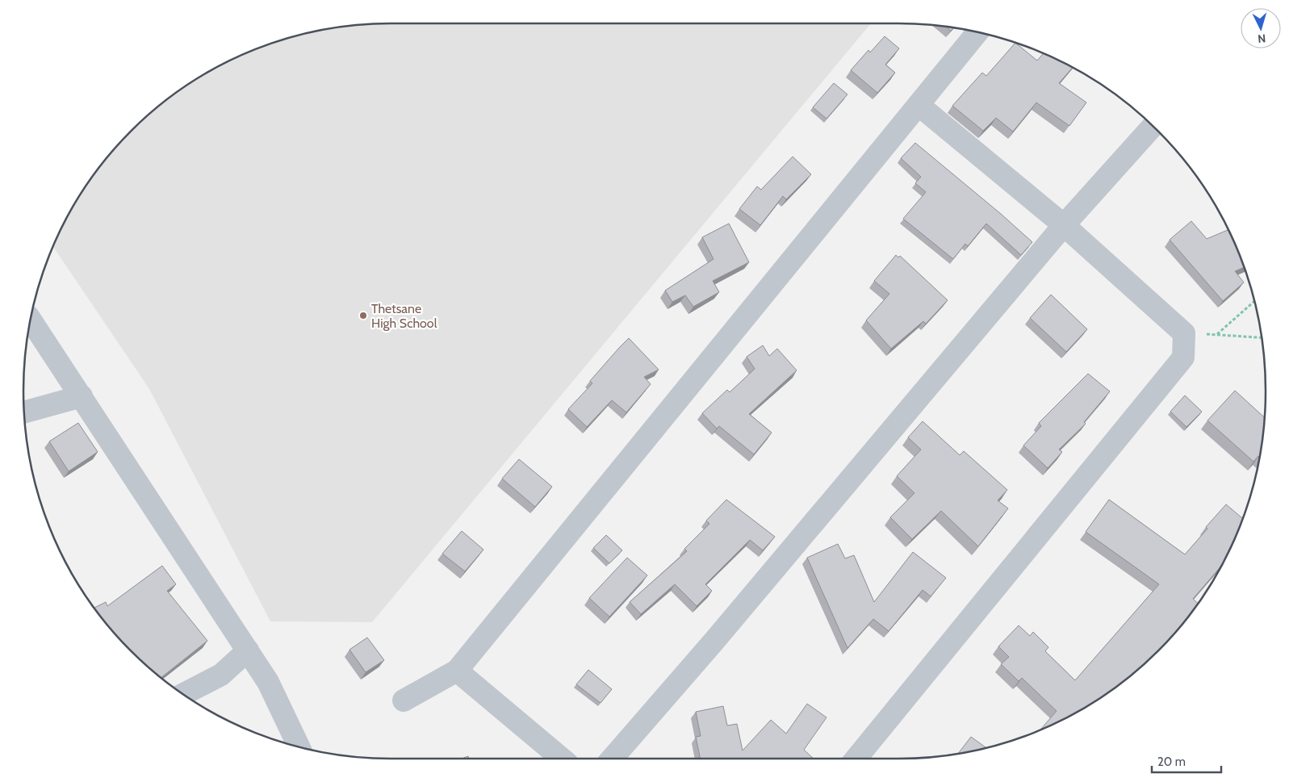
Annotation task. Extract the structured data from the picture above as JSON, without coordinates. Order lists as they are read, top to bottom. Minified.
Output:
{"places":["Thetsane High School"],"scale_bar":"20 m","north":"bottom"}
